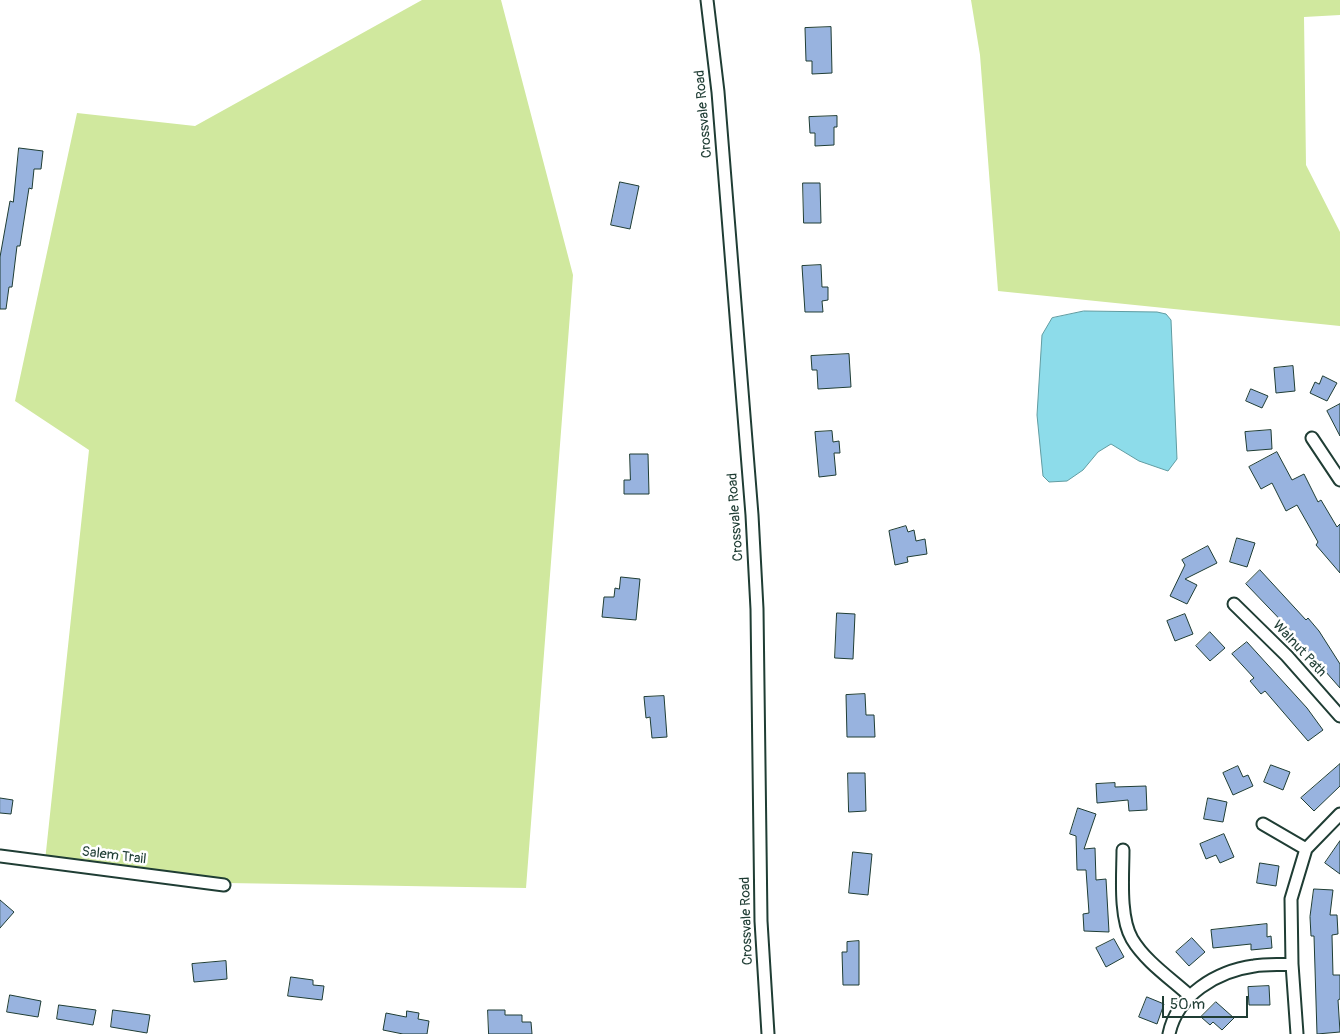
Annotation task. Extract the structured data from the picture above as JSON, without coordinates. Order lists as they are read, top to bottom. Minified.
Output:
{"streets":{"street":["Crossvale Road","Walnut Path","Salem Trail"]},"scale_bar":"50 m"}
